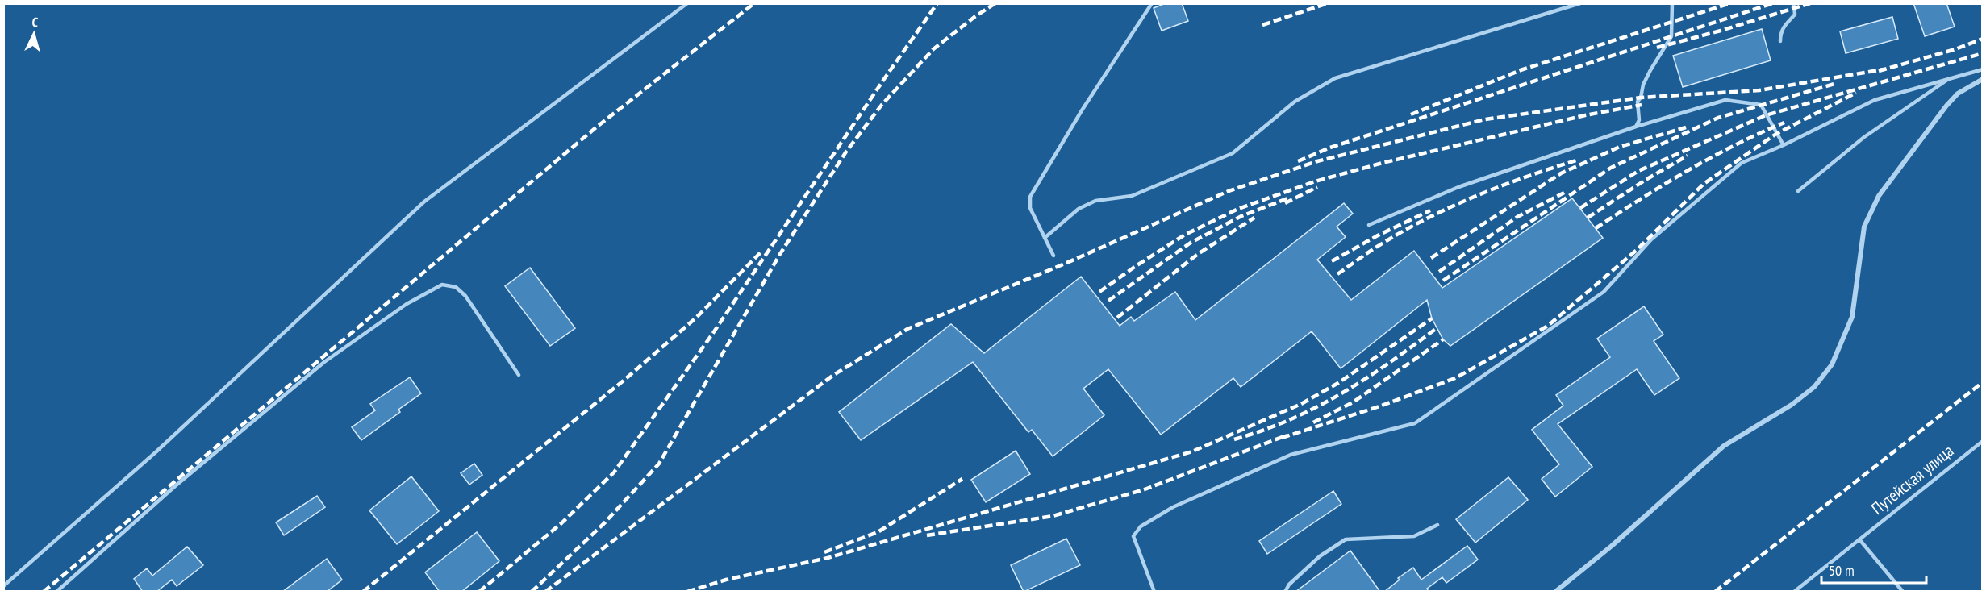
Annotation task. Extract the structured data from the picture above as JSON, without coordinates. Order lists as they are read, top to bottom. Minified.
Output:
{"streets":{"lane":["Путейская улица"]},"scale_bar":"50 m","north":"top"}
